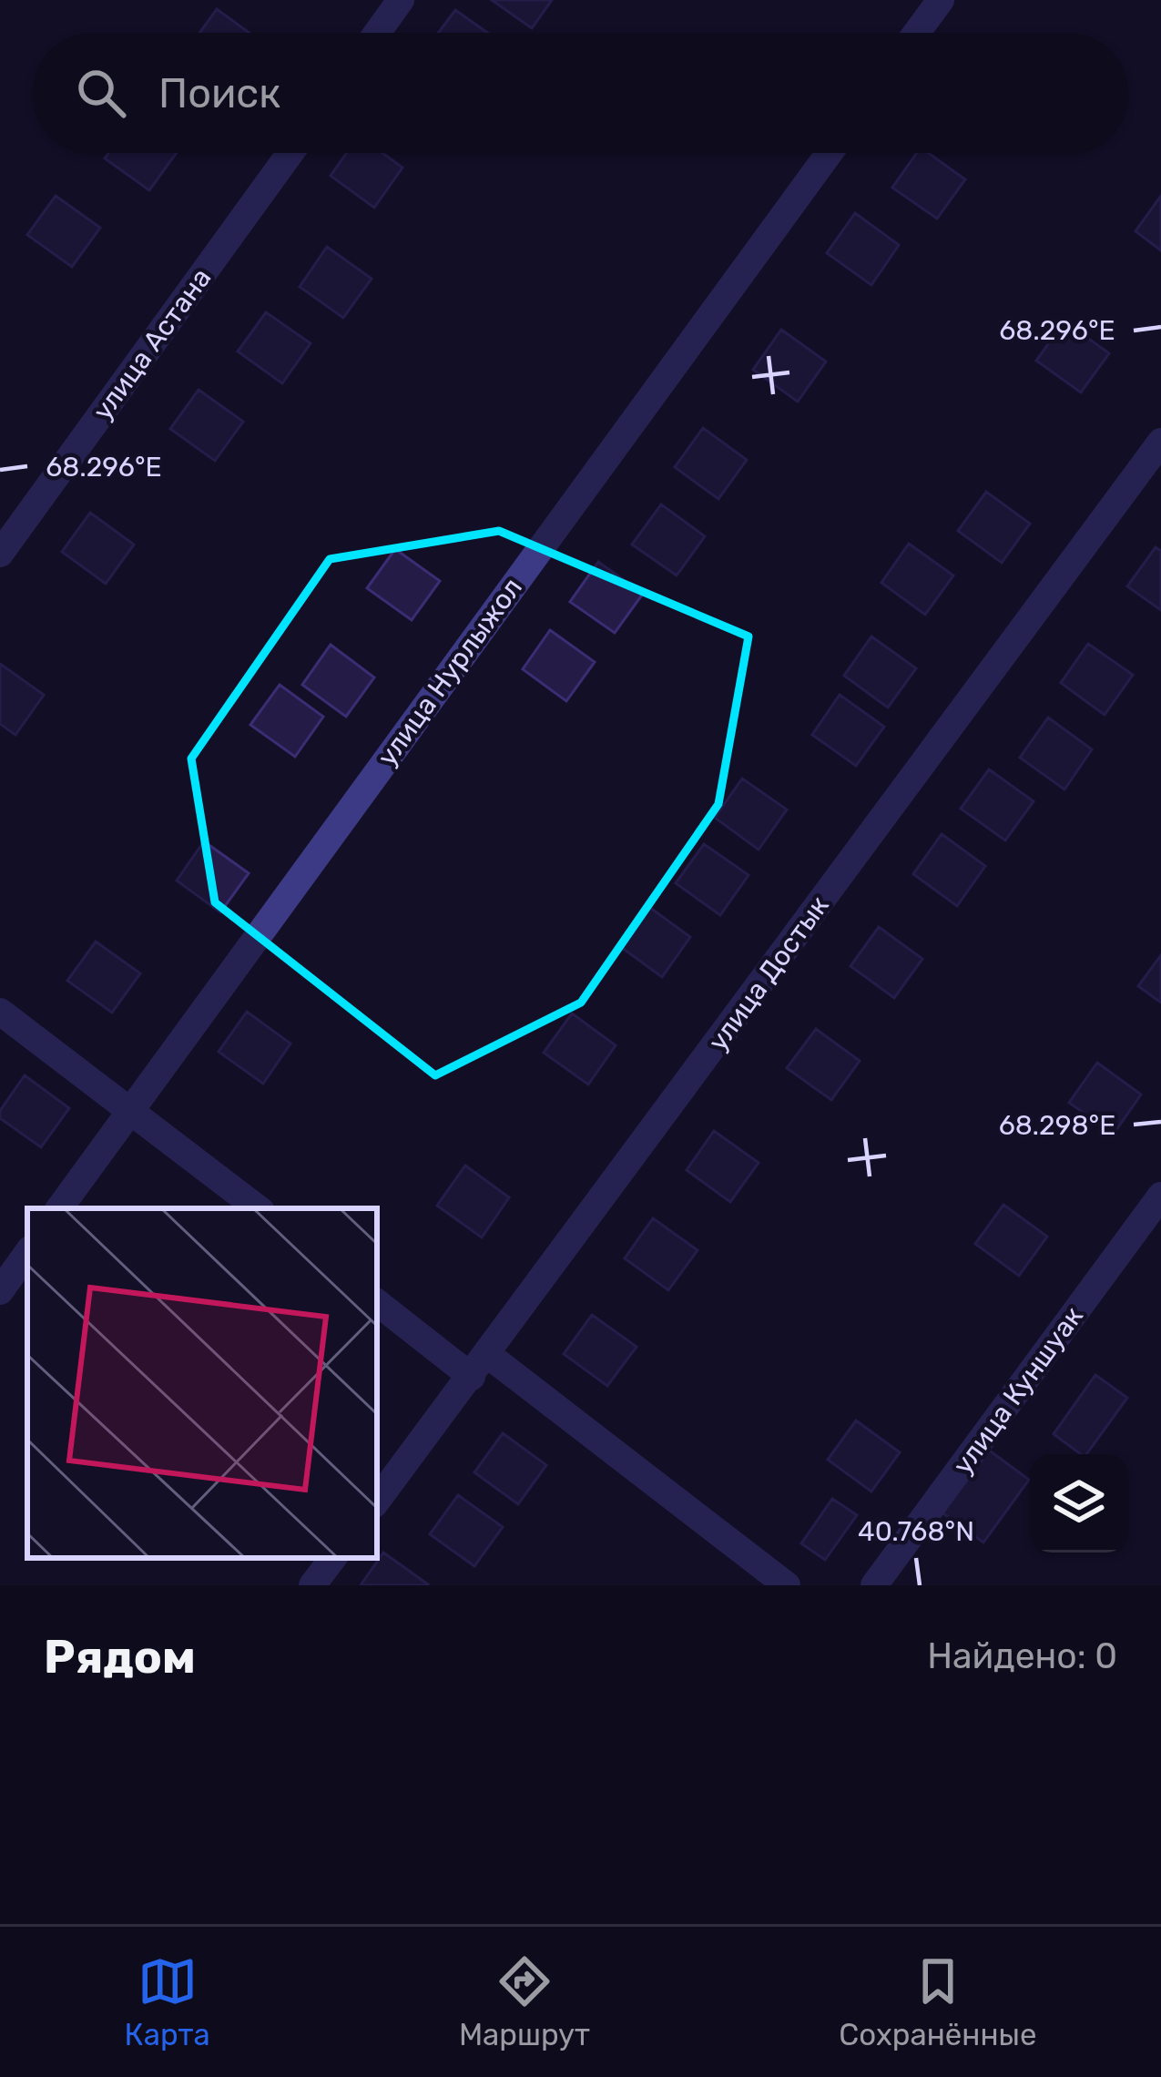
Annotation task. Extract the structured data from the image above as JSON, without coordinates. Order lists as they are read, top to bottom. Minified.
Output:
{"streets":{"street":["улица Астана","улица Нурлыжол","улица Достык","улица Куншуак"]},"page":{"search":"Поиск","heading":["Рядом","Найдено: 0"],"nav":["Карта","Маршрут","Сохранённые"]},"coordinates":["68.296°E","68.298°E","40.768°N"]}
